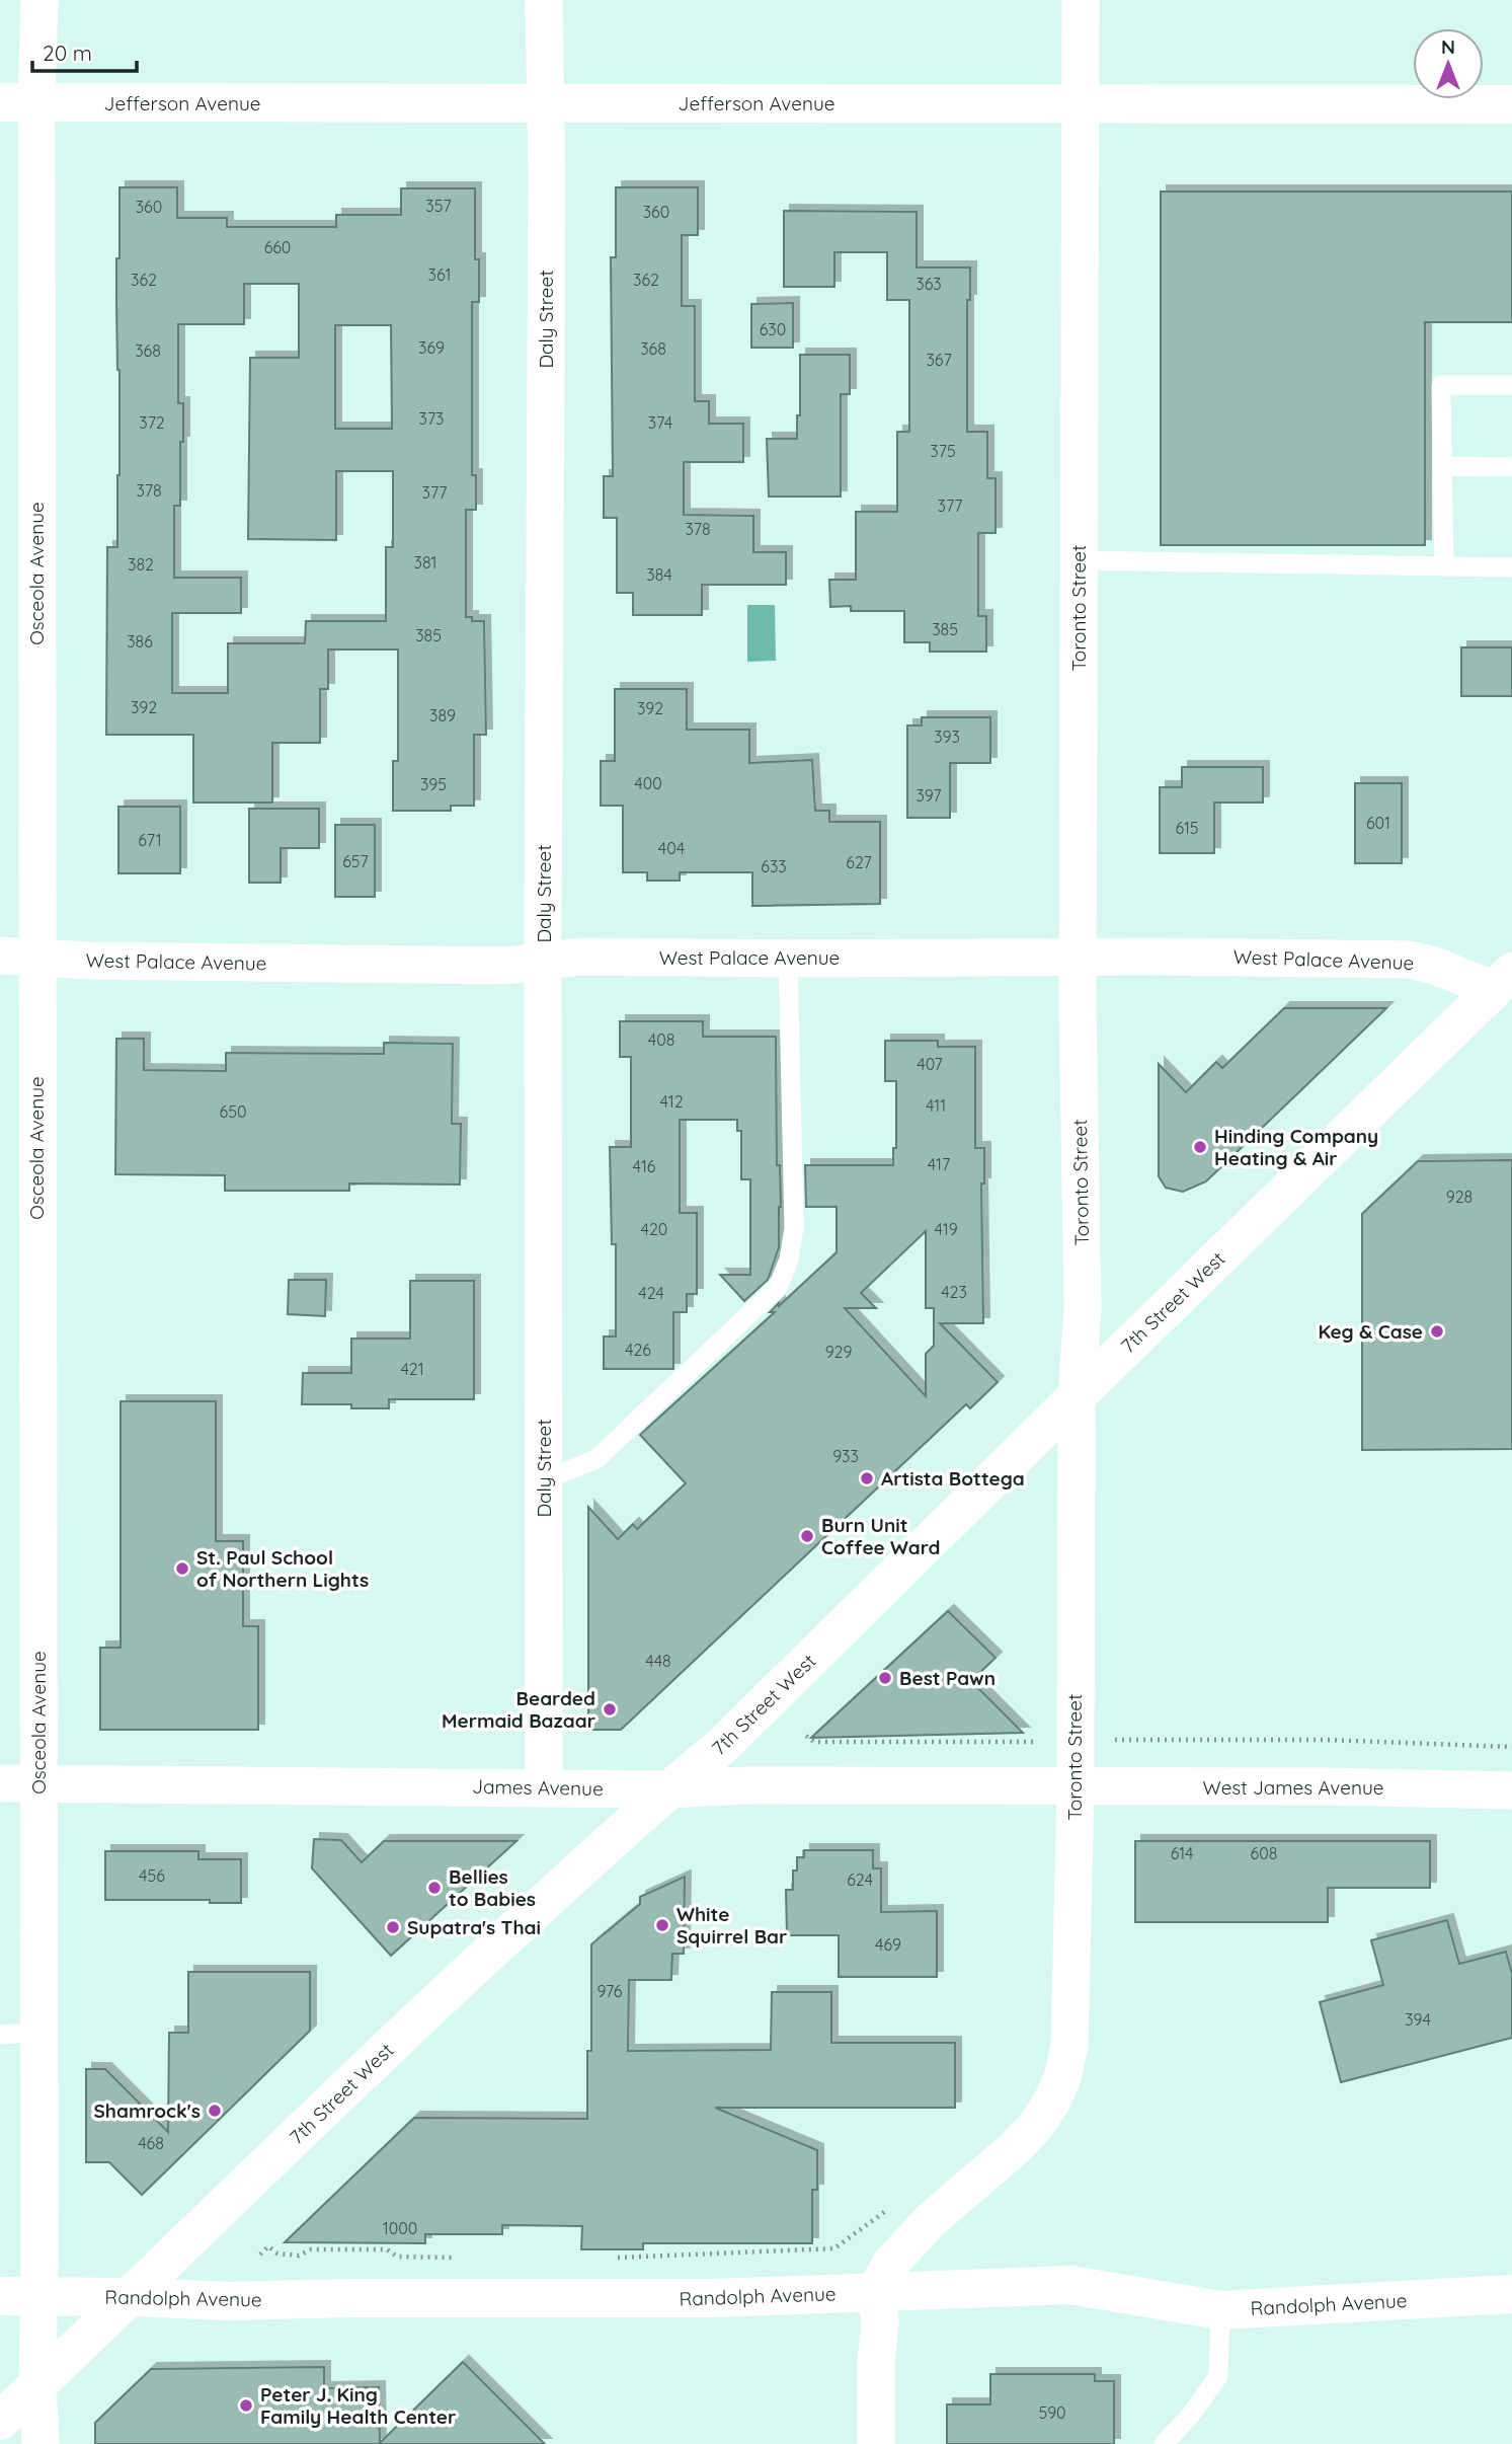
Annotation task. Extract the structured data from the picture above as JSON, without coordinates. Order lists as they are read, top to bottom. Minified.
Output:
{"streets":{"street":["Jefferson Avenue","Daly Street","Osceola Avenue","Toronto Street","West Palace Avenue","7th Street West","James Avenue","West James Avenue","Randolph Avenue"]},"crossings":[["Jefferson Avenue","Daly Street"],["Jefferson Avenue","Osceola Avenue"],["Jefferson Avenue","Toronto Street"],["Daly Street","West Palace Avenue"],["Daly Street","James Avenue"],["Osceola Avenue","West Palace Avenue"],["Osceola Avenue","7th Street West"],["Osceola Avenue","James Avenue"],["Osceola Avenue","Randolph Avenue"],["Toronto Street","West Palace Avenue"],["Toronto Street","7th Street West"],["Toronto Street","James Avenue"],["Toronto Street","West James Avenue"],["Toronto Street","Randolph Avenue"],["West Palace Avenue","7th Street West"],["7th Street West","James Avenue"],["7th Street West","Randolph Avenue"],["James Avenue","West James Avenue"]],"places":["Hinding Company Heating & Air","Keg & Case","Artista Bottega","Burn Unit Coffee Ward","St. Paul School of Northern Lights","Best Pawn","Bearded Mermaid Bazaar","Bellies to Babies","White Squirrel Bar","Supatra's Thai","Shamrock's","Peter J. King Family Health Center"],"house_numbers":["357","360","360","660","361","362","362","363","630","369","368","368","367","373","372","374","375","378","377","377","378","381","382","384","385","385","386","392","392","389","393","400","395","397","601","615","671","404","657","627","633","408","407","412","411","650","417","416","928","420","419","423","424","426","929","421","933","448","614","608","456","624","469","976","394","468","1000","590"],"scale_bar":"20 m","north":"top"}
